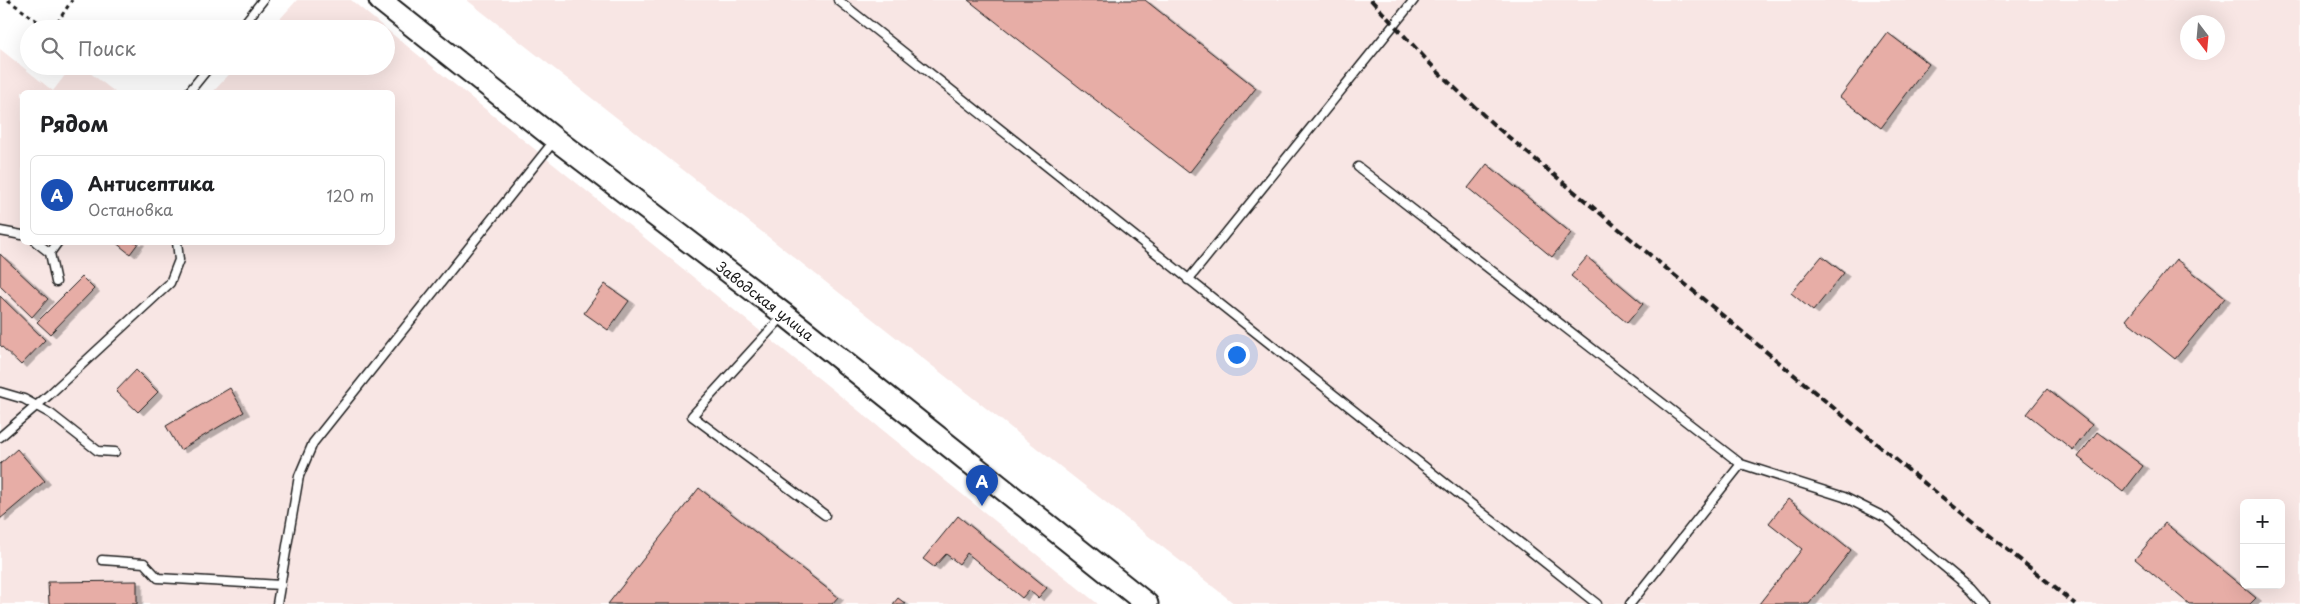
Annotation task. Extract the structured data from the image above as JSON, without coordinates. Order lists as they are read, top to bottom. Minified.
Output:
{"streets":{"street":["Заводская улица"]},"north":"bottom","page":{"search":"Поиск","heading":"Рядом","list":[{"mark":"A","name":"Антисептика","note":"Остановка","value":"120 m"}],"pins":"A","map_buttons":["+","−"]}}
